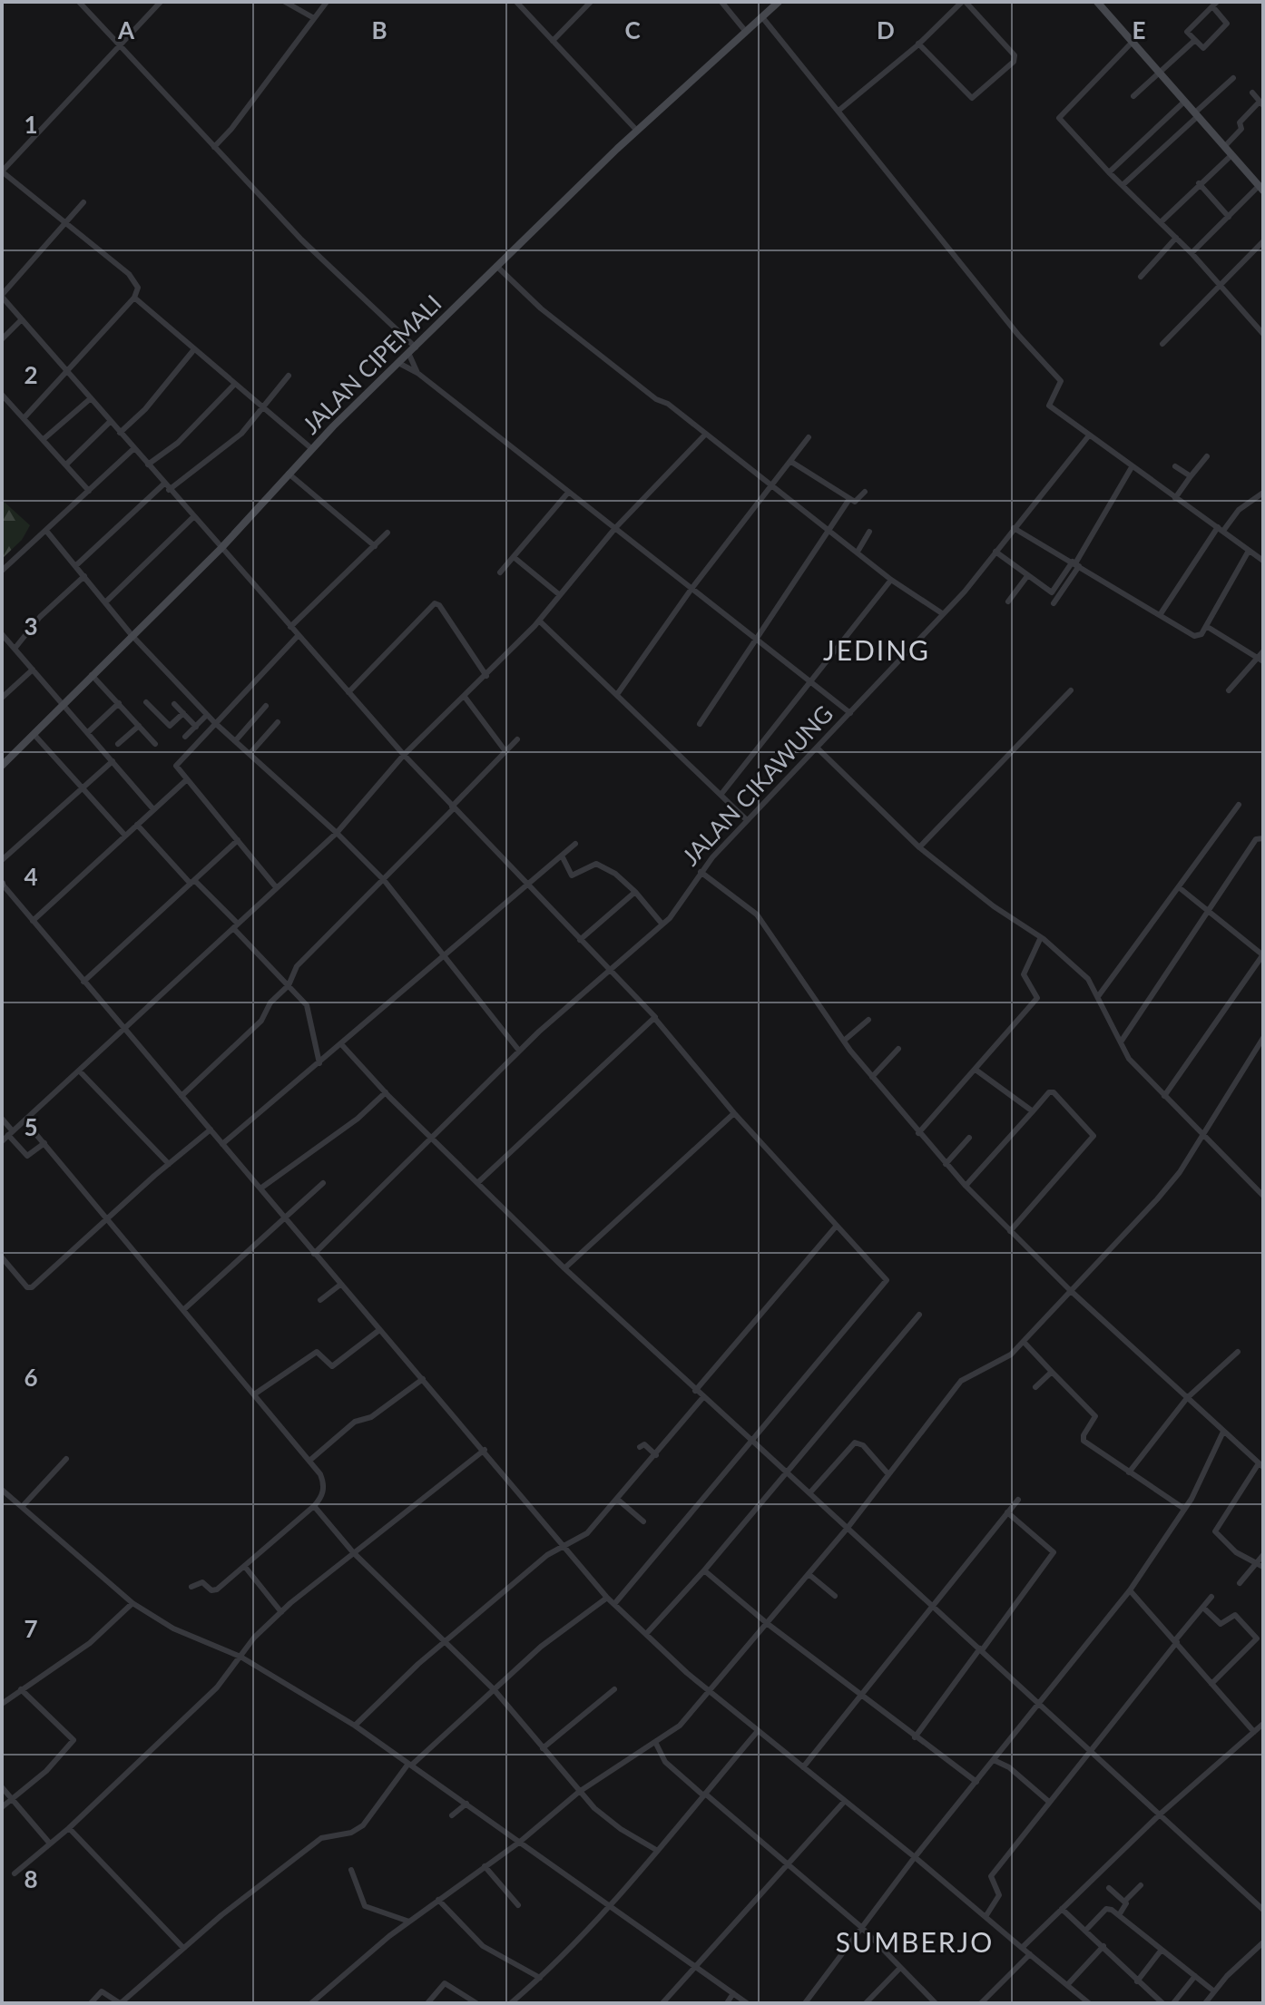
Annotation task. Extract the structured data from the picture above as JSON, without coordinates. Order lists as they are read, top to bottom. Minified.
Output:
{"streets":{"main road":["JALAN CIPEMALI"],"street":["JALAN CIKAWUNG"]},"districts":["JEDING","SUMBERJO"],"grid":{"columns":["A","B","C","D","E"],"rows":["1","2","3","4","5","6","7","8"]}}
